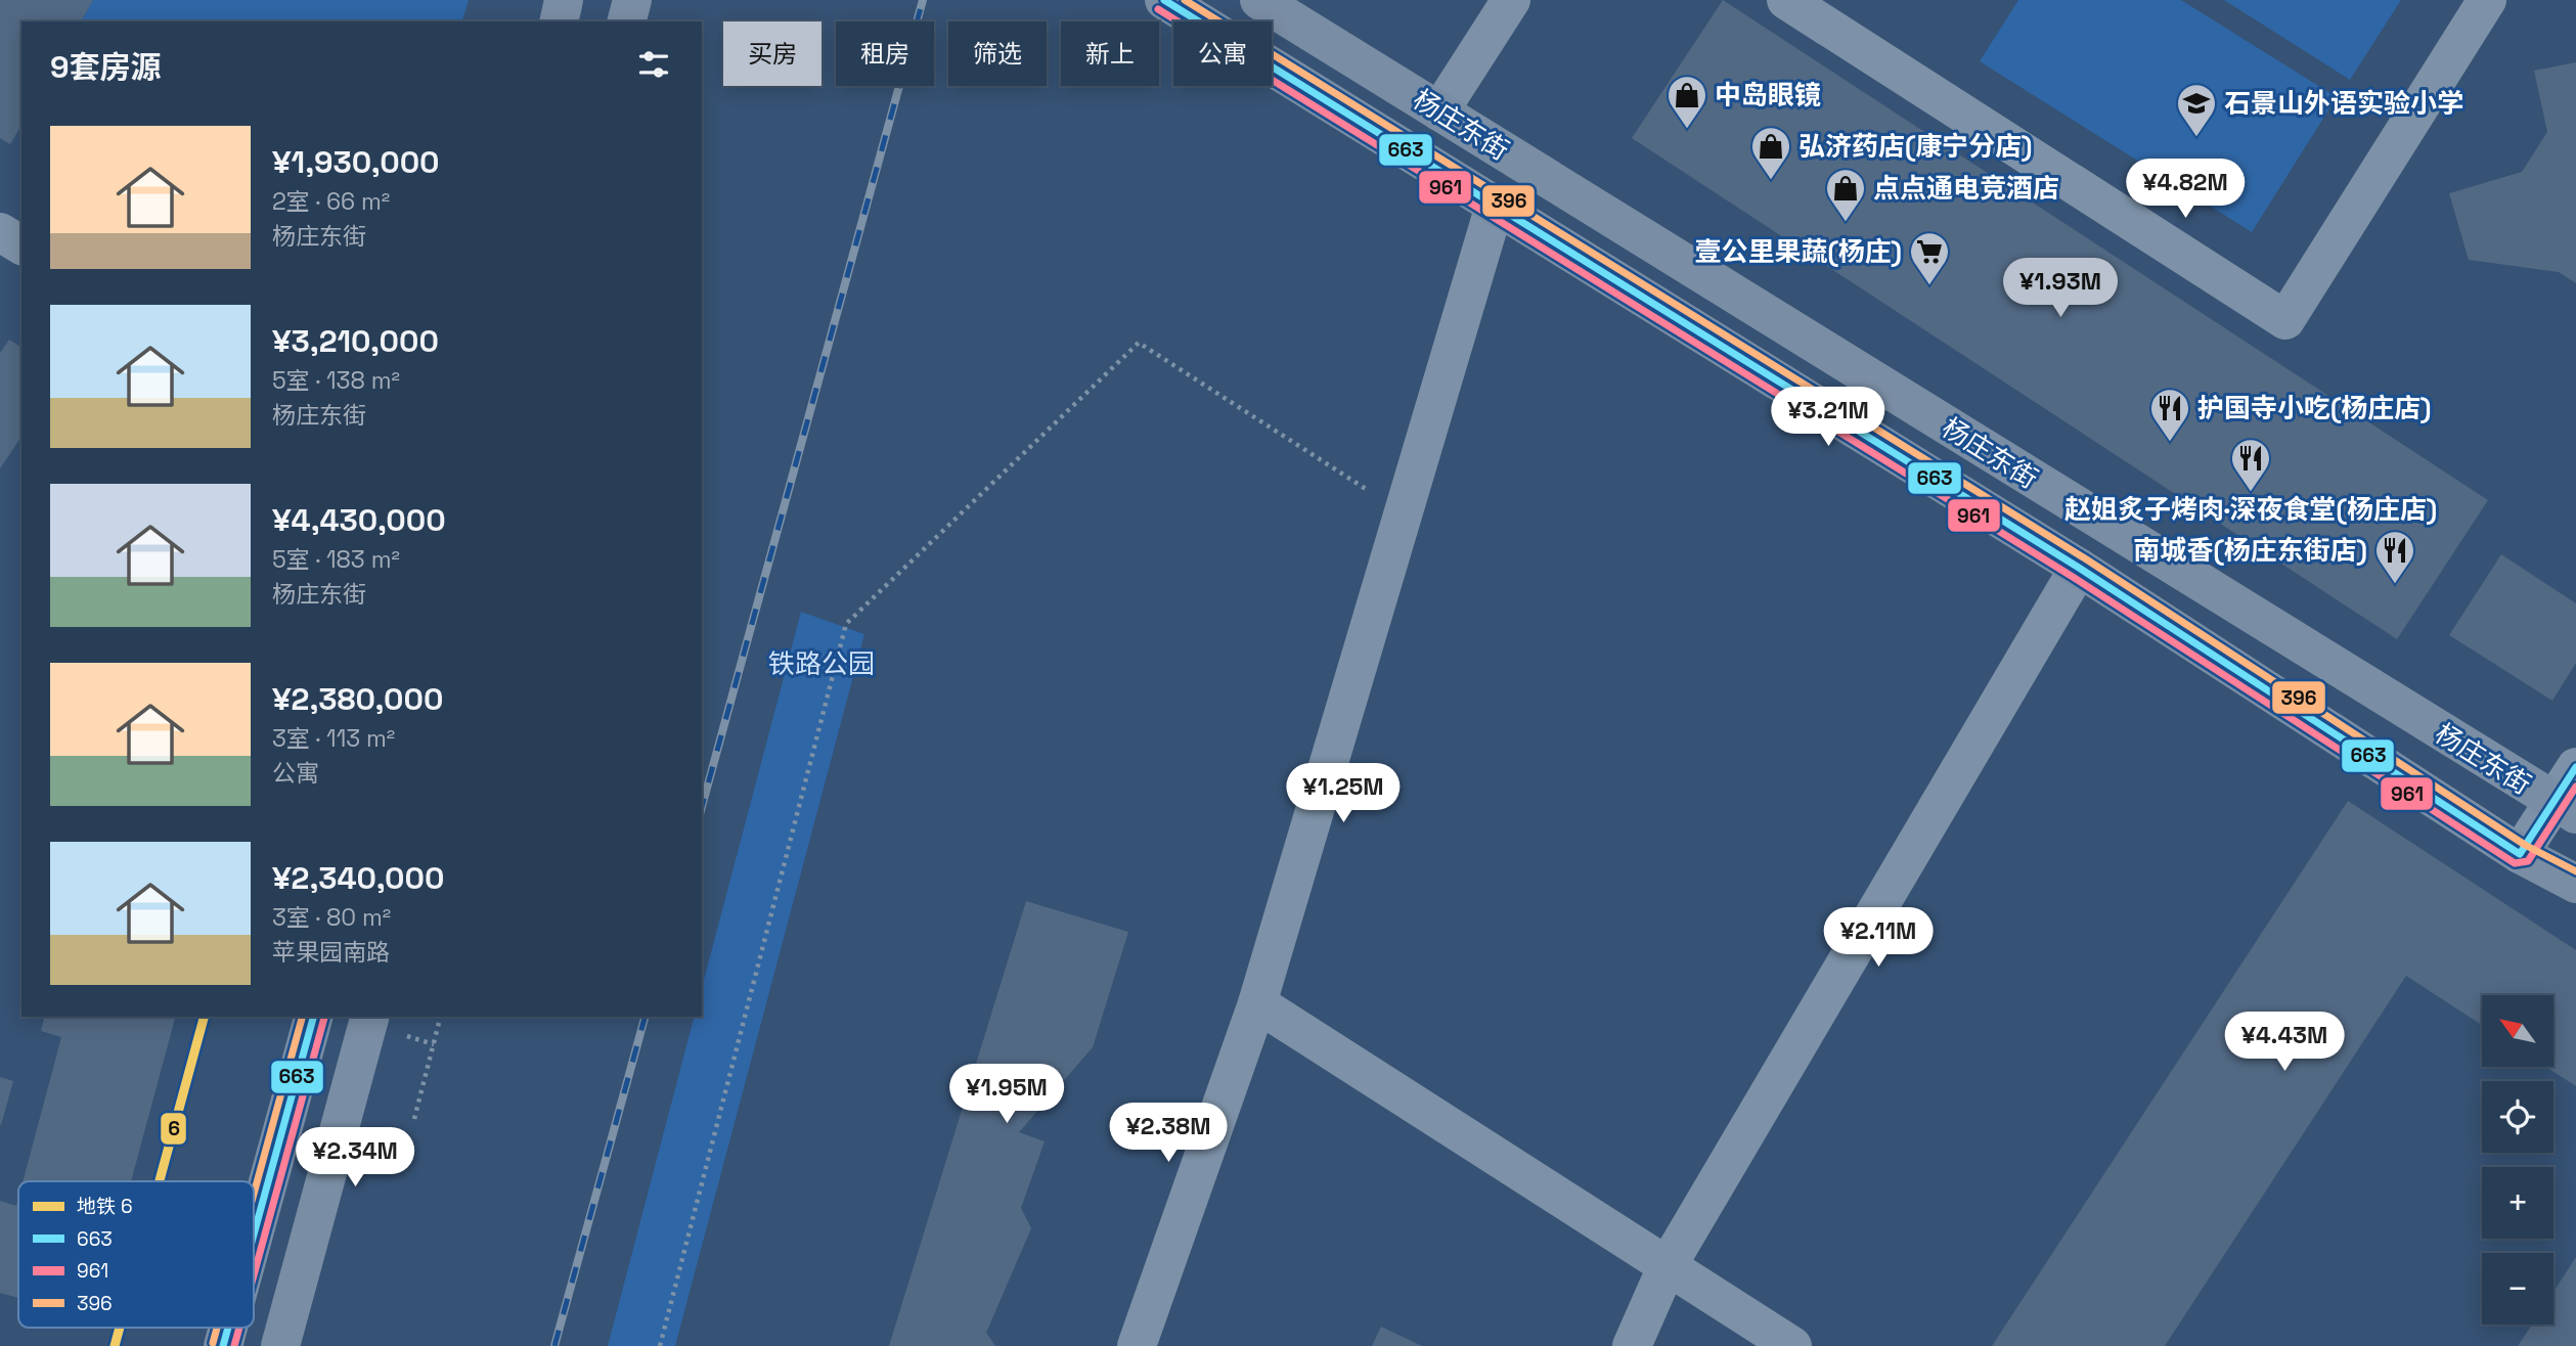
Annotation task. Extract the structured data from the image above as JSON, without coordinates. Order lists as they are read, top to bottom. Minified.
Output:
{"streets":{"main road":["杨庄东街"]},"parks":["铁路公园"],"places":{"shop":["中岛眼镜","弘济药店(康宁分店)","点点通电竞酒店"],"school or university":["石景山外语实验小学"],"supermarket":["壹公里果蔬(杨庄)"],"restaurant":["护国寺小吃(杨庄店)","赵姐炙子烤肉·深夜食堂(杨庄店)","南城香(杨庄东街店)"]},"lines":["transit line 663","transit line 396","transit line 961","metro line 6"],"legend":["地铁 6","663","961","396"],"north":"top left","page":{"chip":["买房","租房","筛选","新上","公寓"],"heading":"9套房源","list":[{"name":"¥1,930,000","note":"2室 · 66 m² · 杨庄东街"},{"name":"¥3,210,000","note":"5室 · 138 m² · 杨庄东街"},{"name":"¥4,430,000","note":"5室 · 183 m² · 杨庄东街"},{"name":"¥2,380,000","note":"3室 · 113 m² · 公寓"},{"name":"¥2,340,000","note":"3室 · 80 m² · 苹果园南路"}],"price":["¥4.82M","¥1.93M","¥3.21M","¥1.25M","¥2.11M","¥4.43M","¥1.95M","¥2.38M","¥2.34M"],"map_buttons":["+","−"]}}
